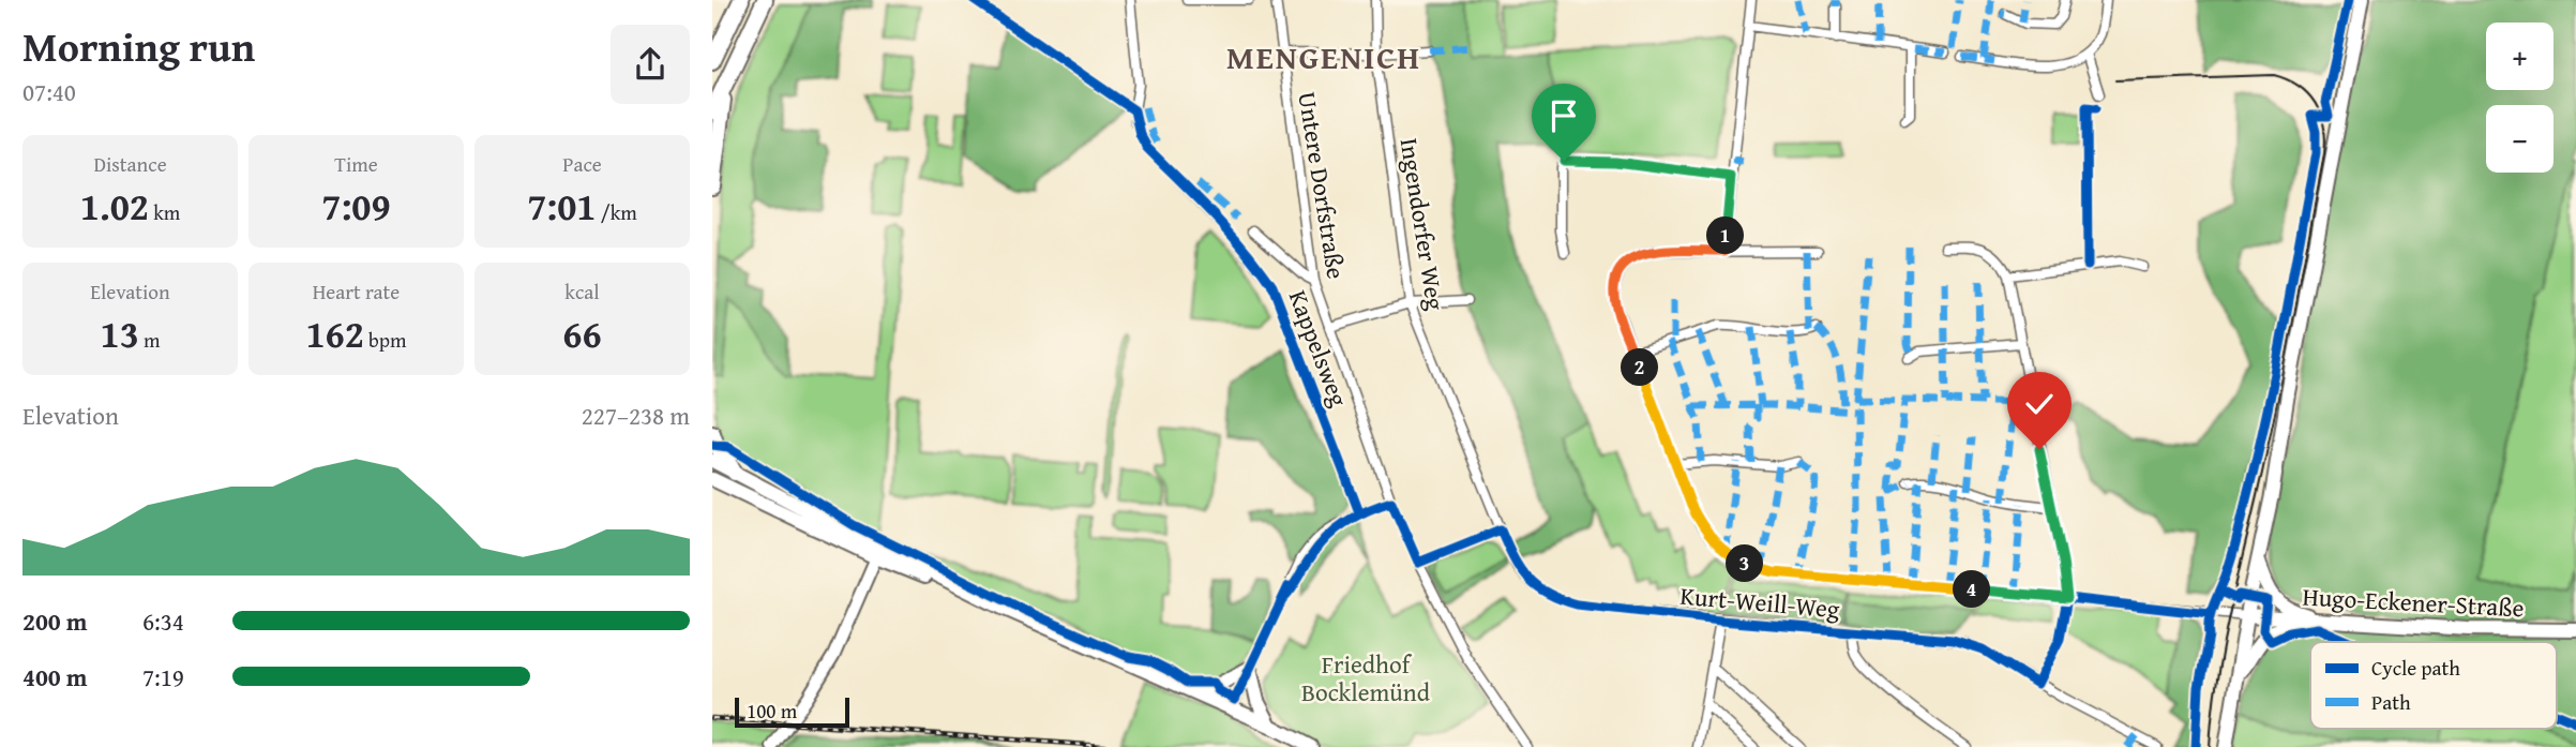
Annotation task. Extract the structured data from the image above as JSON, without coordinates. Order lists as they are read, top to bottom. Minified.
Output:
{"streets":{"main road":["Hugo-Eckener-Straße"],"street":["Untere Dorfstraße","Ingendorfer Weg","Kappelsweg","Kurt-Weill-Weg"]},"crossings":[["Ingendorfer Weg","Kurt-Weill-Weg"]],"districts":["MENGENICH"],"parks":["Friedhof Bocklemünd"],"legend":["Cycle path","Path"],"scale_bar":"100 m","page":{"heading":["Morning run","07:40"],"map_buttons":["+","−"],"stats":[["Distance","1.02 km"],["Time","7:09"],["Pace","7:01 /km"],["Elevation","13 m"],["Heart rate","162 bpm"],["kcal","66"]],"pins":["1","2","3","4"],"chart":["Elevation","227–238 m"],"list":[{"name":"200 m","note":"6:34"},{"name":"400 m","note":"7:19"}],"scale":"100 m"}}
